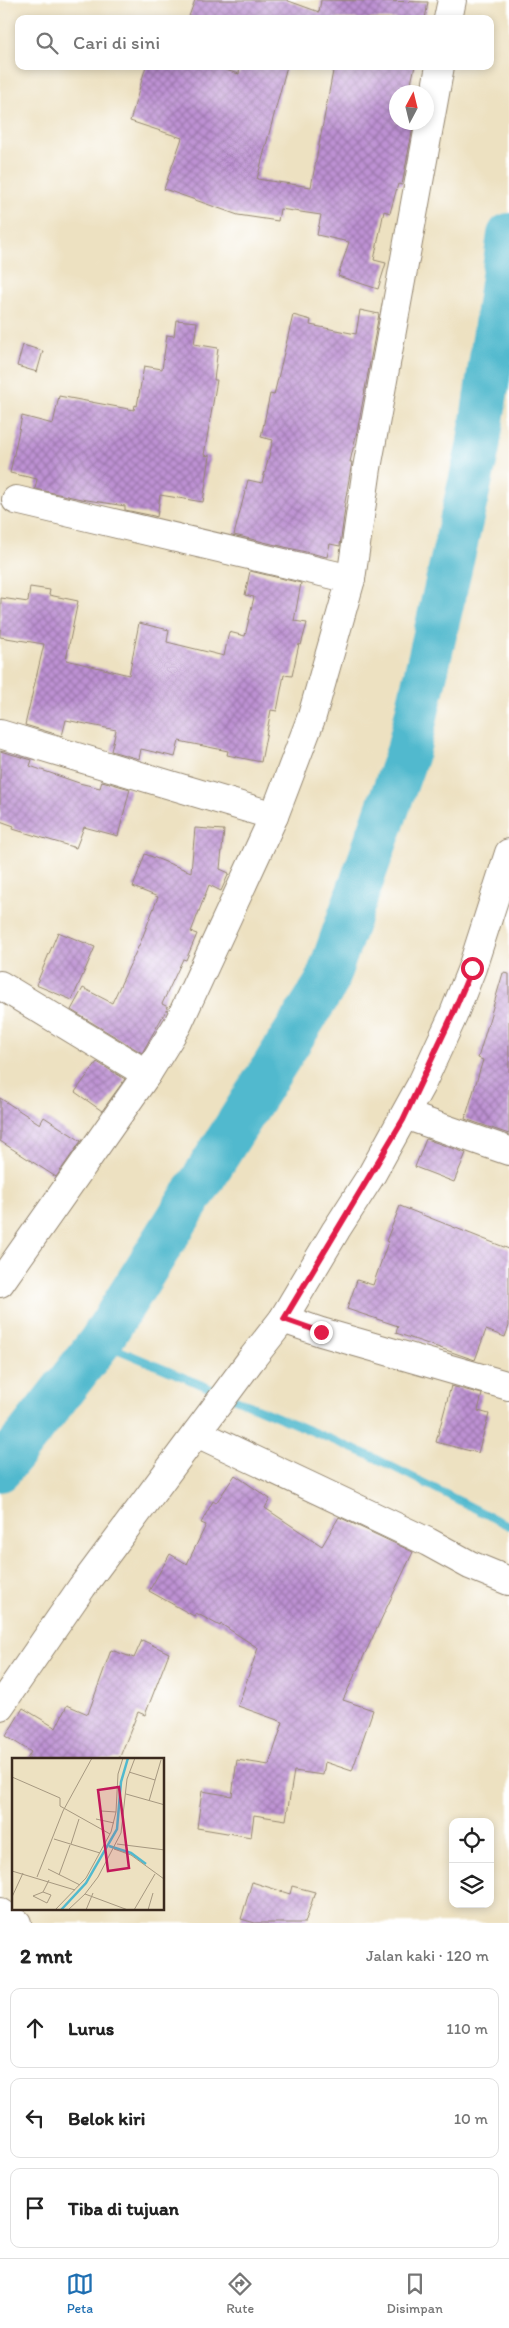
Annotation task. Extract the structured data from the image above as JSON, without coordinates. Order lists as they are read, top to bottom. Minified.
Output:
{"north":"top","page":{"search":"Cari di sini","heading":["2 mnt","Jalan kaki · 120 m"],"list":[["Lurus","110 m"],["Belok kiri","10 m"],"Tiba di tujuan"],"nav":["Peta","Rute","Disimpan"]}}
